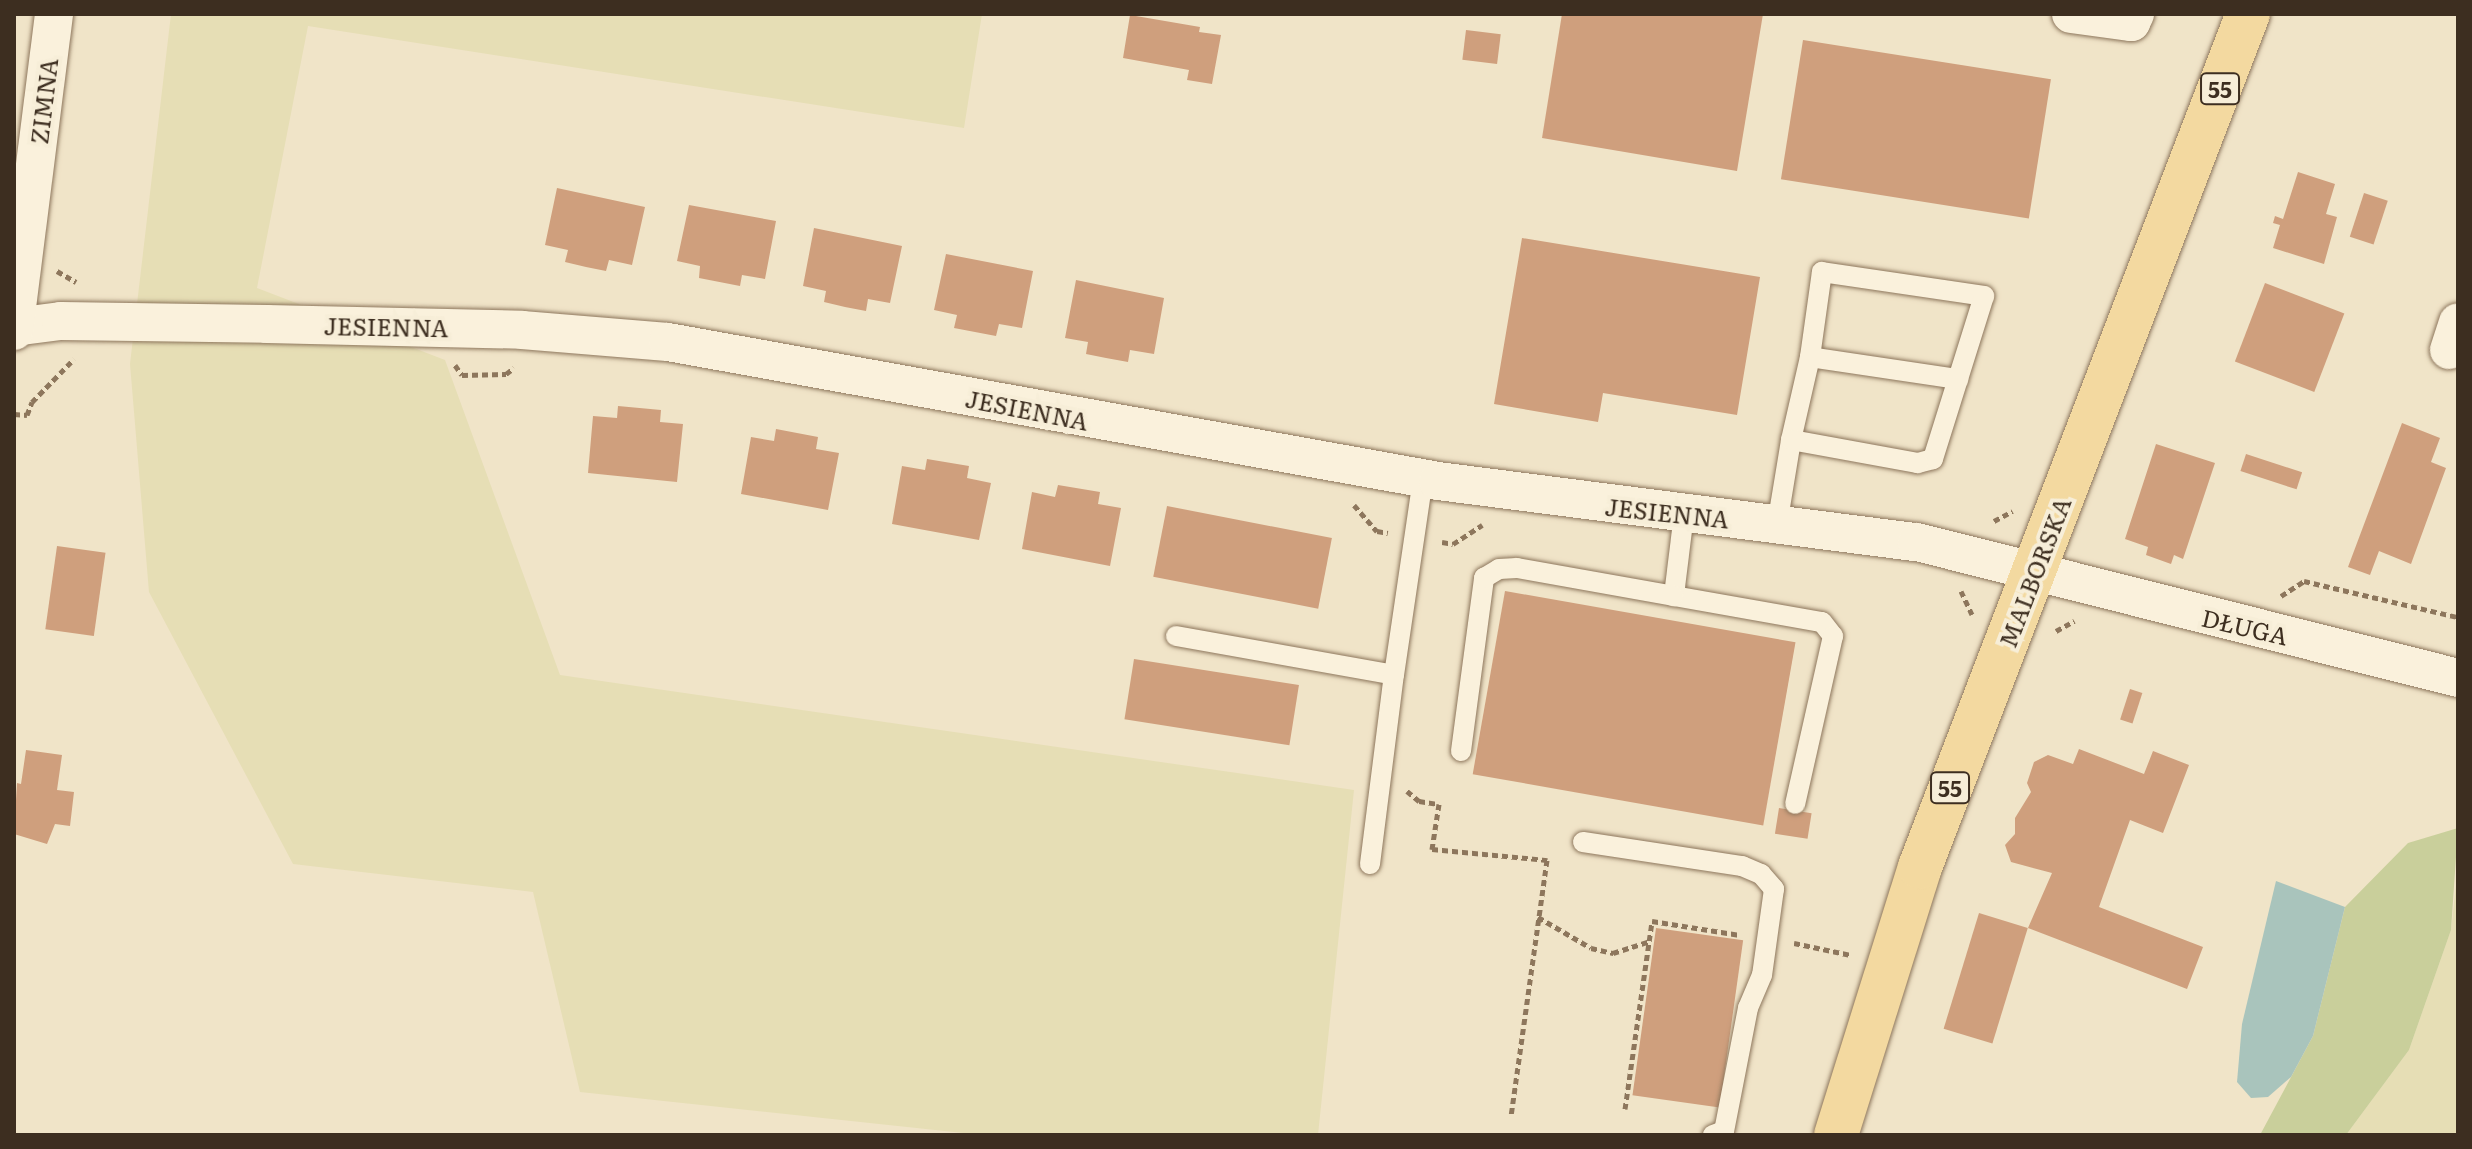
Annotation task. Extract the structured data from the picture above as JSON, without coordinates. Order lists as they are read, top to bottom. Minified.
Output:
{"streets":{"main road":["55","MALBORSKA"],"street":["ZIMNA","JESIENNA","DŁUGA"]},"crossings":[["ZIMNA","JESIENNA"],["JESIENNA","MALBORSKA"],["JESIENNA","DŁUGA"],["MALBORSKA","DŁUGA"]]}
